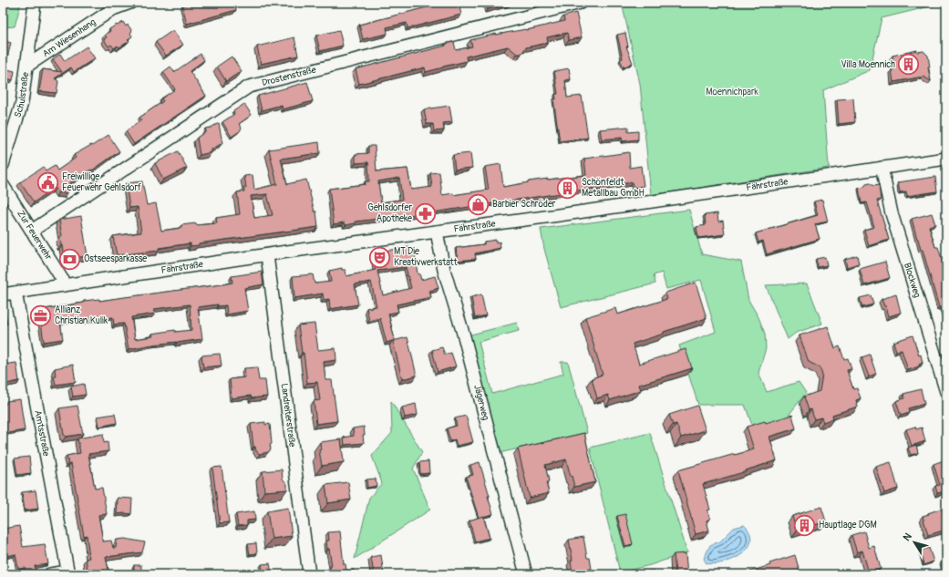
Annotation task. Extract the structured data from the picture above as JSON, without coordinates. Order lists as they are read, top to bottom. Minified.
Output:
{"streets":{"street":["Am Wiesenhang","Drostenstraße","Schulstraße","Fährstraße","Zur Feuerwehr","Blockweg","Jägerweg","Landreiterstraße","Amtsstraße"]},"crossings":[["Am Wiesenhang","Schulstraße"],["Drostenstraße","Zur Feuerwehr"],["Fährstraße","Zur Feuerwehr"],["Fährstraße","Blockweg"],["Fährstraße","Jägerweg"],["Fährstraße","Landreiterstraße"],["Fährstraße","Amtsstraße"]],"parks":["Moennichpark"],"places":{"building":["Villa Moennich","Schönfeldt Metallbau GmbH","Hauptlage DGM"],"public building":["Freiwillige Feuerwehr Gehlsdorf"],"shop":["Barbier Schröder"],"pharmacy":["Gehlsdorfer Apotheke"],"theatre":["MT Die Kreativwerkstatt"],"bank":["Ostseesparkasse"],"office":["Allianz Christian Kulik"]},"north":"top left"}
